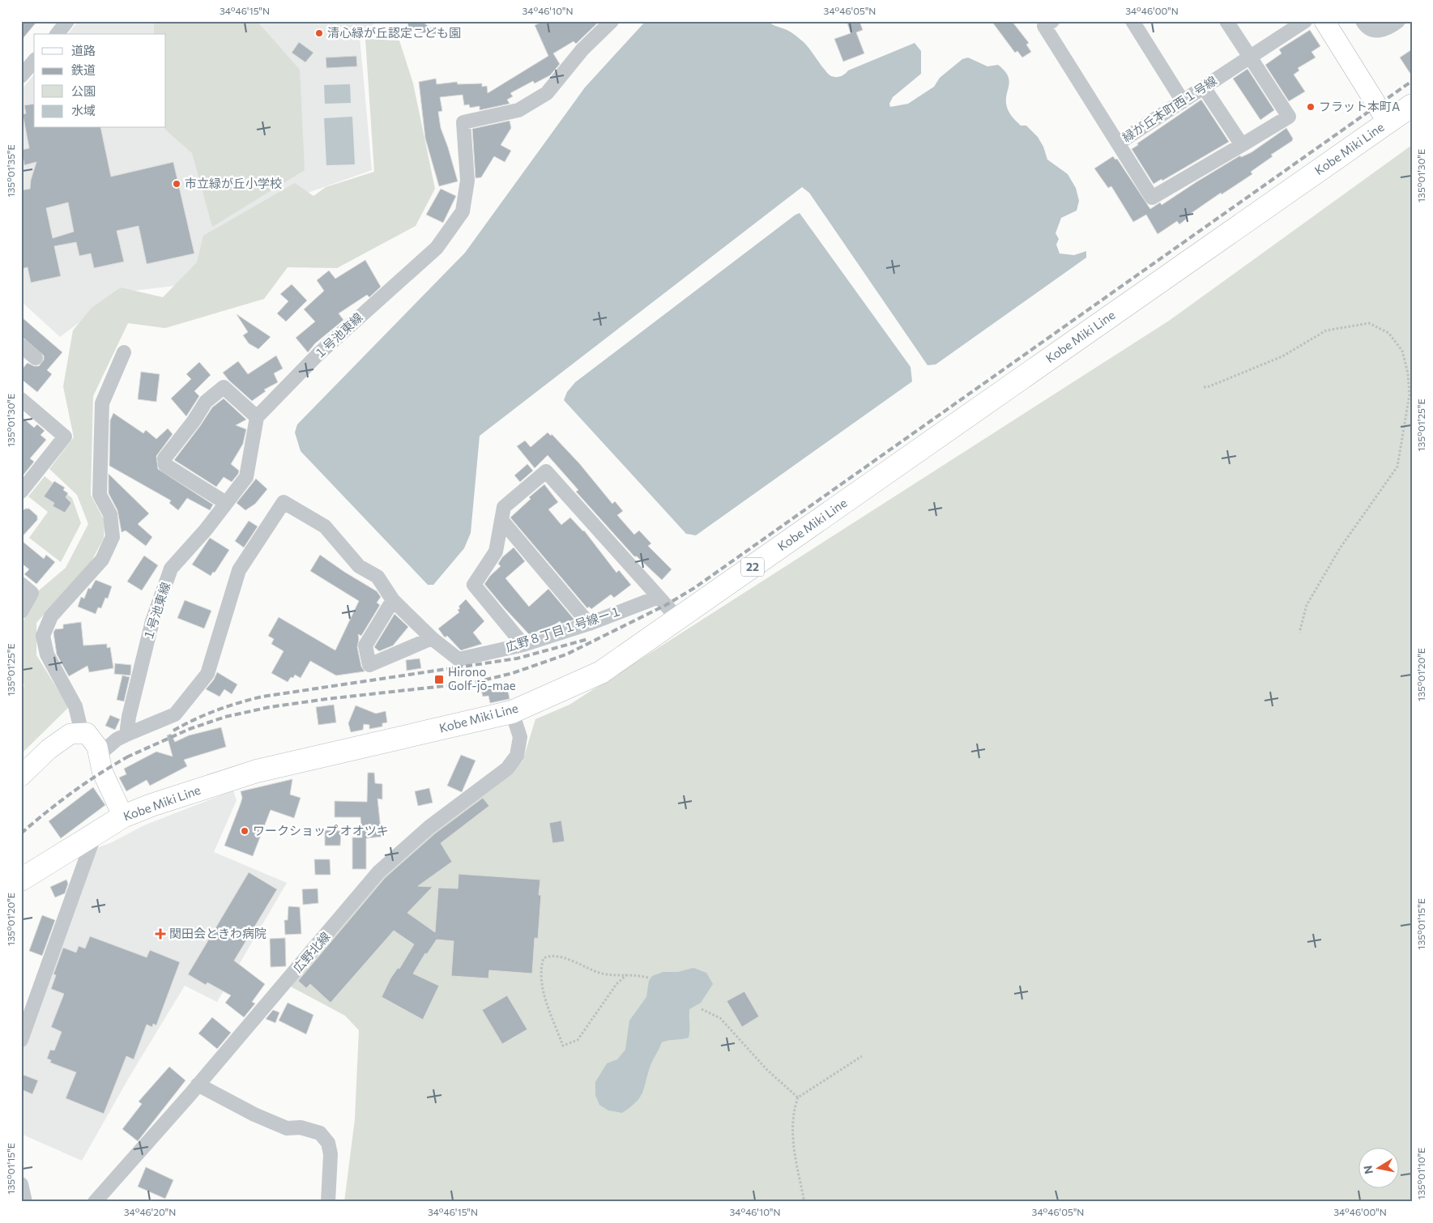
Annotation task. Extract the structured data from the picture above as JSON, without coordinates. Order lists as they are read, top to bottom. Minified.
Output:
{"streets":{"main road":["Kobe Miki Line","22"],"street":["緑が丘本町西１号線","１号池東線","広野８丁目１号線ー１","広野北線"]},"crossings":[["Kobe Miki Line","広野北線"],["１号池東線","広野８丁目１号線ー１"]],"places":{"other":["清心緑が丘認定こども園","フラット本町A","市立緑が丘小学校","ワークショップ オオツキ"],"transit":["Hirono Golf-jō-mae"],"health":["関田会ときわ病院"]},"legend":["道路","鉄道","公園","水域"],"north":"left","coordinates":["34°46'15\"N","34°46'10\"N","34°46'05\"N","34°46'00\"N","135°01'35\"E","135°01'30\"E","135°01'25\"E","135°01'20\"E","135°01'15\"E","135°01'10\"E","34°46'20\"N"]}
